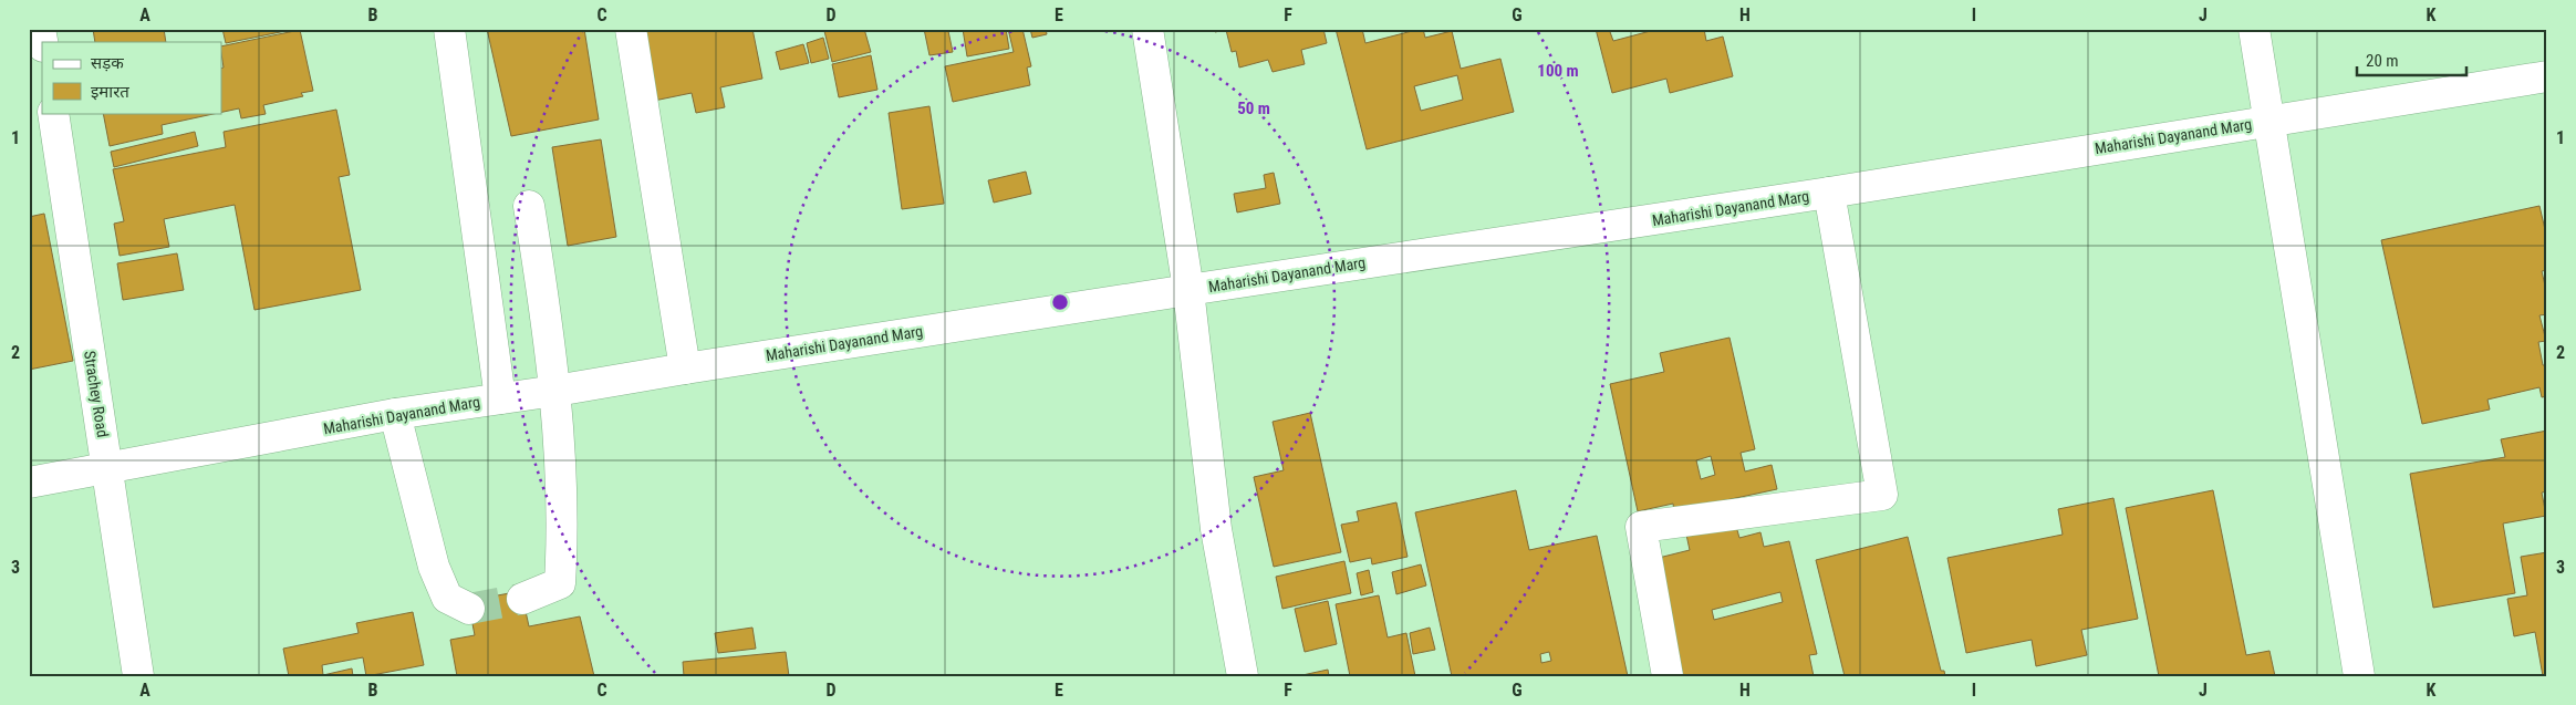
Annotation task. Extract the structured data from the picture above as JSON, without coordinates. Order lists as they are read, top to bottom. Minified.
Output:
{"streets":{"street":["Maharishi Dayanand Marg","Strachey Road"]},"crossings":[["Maharishi Dayanand Marg","Strachey Road"]],"legend":["सड़क","इमारत"],"scale_bar":"20 m","grid":{"columns":["A","B","C","D","E","F","G","H","I","J","K"],"rows":["1","2","3"]},"rings":["100 m","50 m"]}
